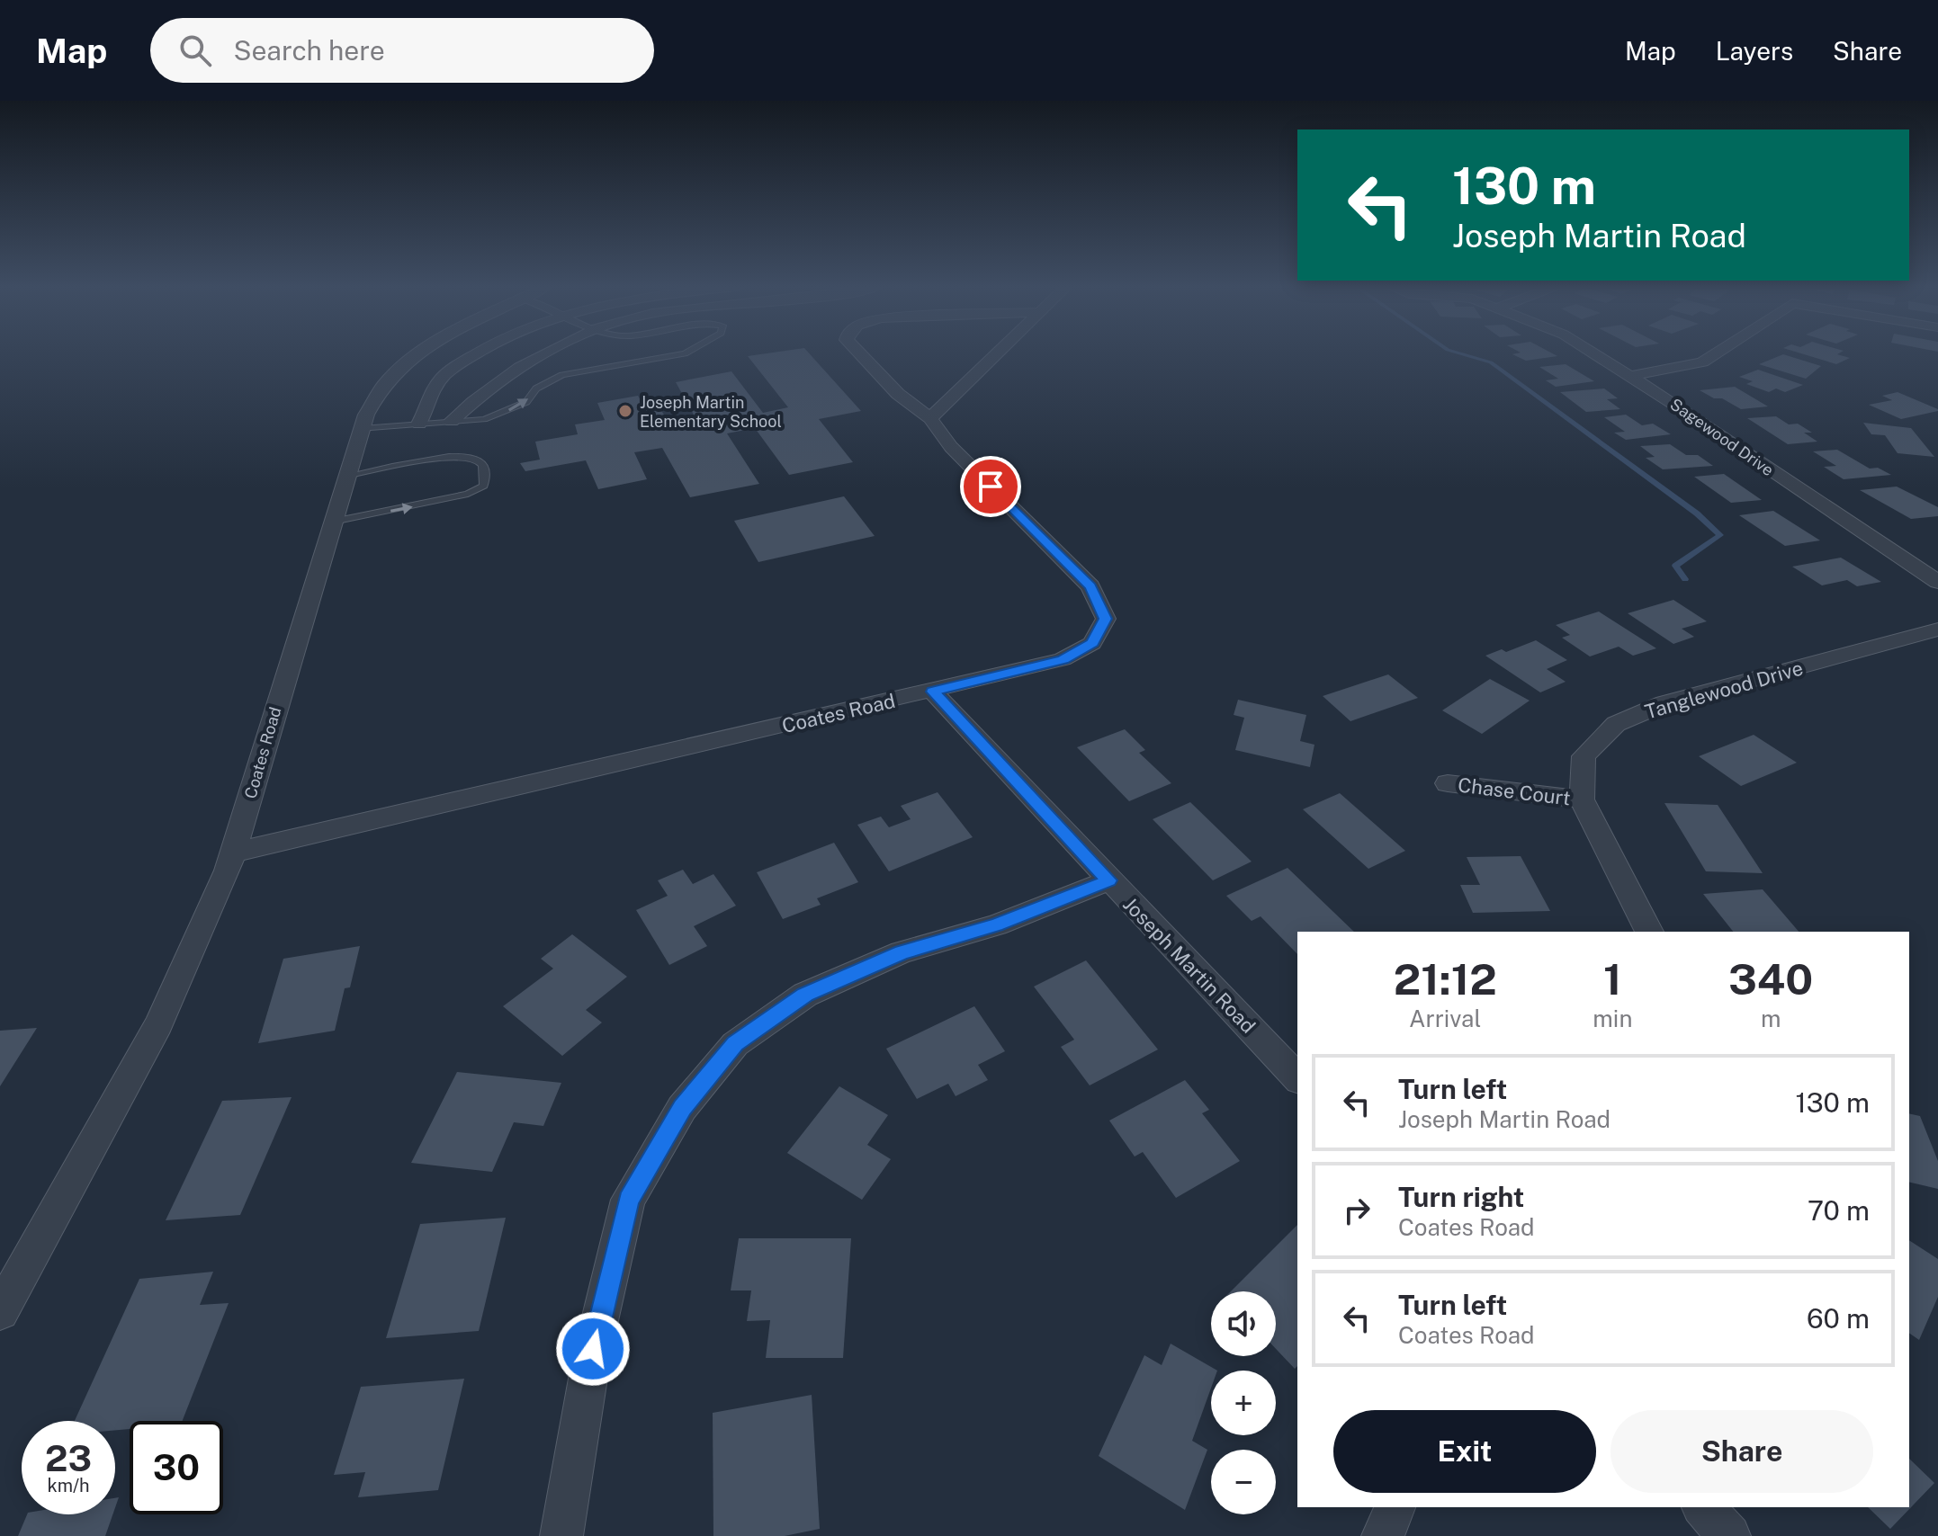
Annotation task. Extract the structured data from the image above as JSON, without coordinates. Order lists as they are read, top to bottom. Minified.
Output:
{"streets":{"street":["Sagewood Drive","Tanglewood Drive","Coates Road","Chase Court","Joseph Martin Road"]},"crossings":[["Tanglewood Drive","Chase Court"],["Coates Road","Joseph Martin Road"]],"places":["Joseph Martin Elementary School"],"page":{"header":"Map","search":"Search here","nav":["Map","Layers","Share"],"turn":["130 m","Joseph Martin Road"],"eta":["21:12","Arrival","1","min","340","m"],"list":[{"name":"Turn left","note":"Joseph Martin Road","value":"130 m"},{"name":"Turn right","note":"Coates Road","value":"70 m"},{"name":"Turn left","note":"Coates Road","value":"60 m"}],"map_buttons":["+","−"],"buttons":["Exit","Share"],"speed":"23 km/h","limit":"30"}}
